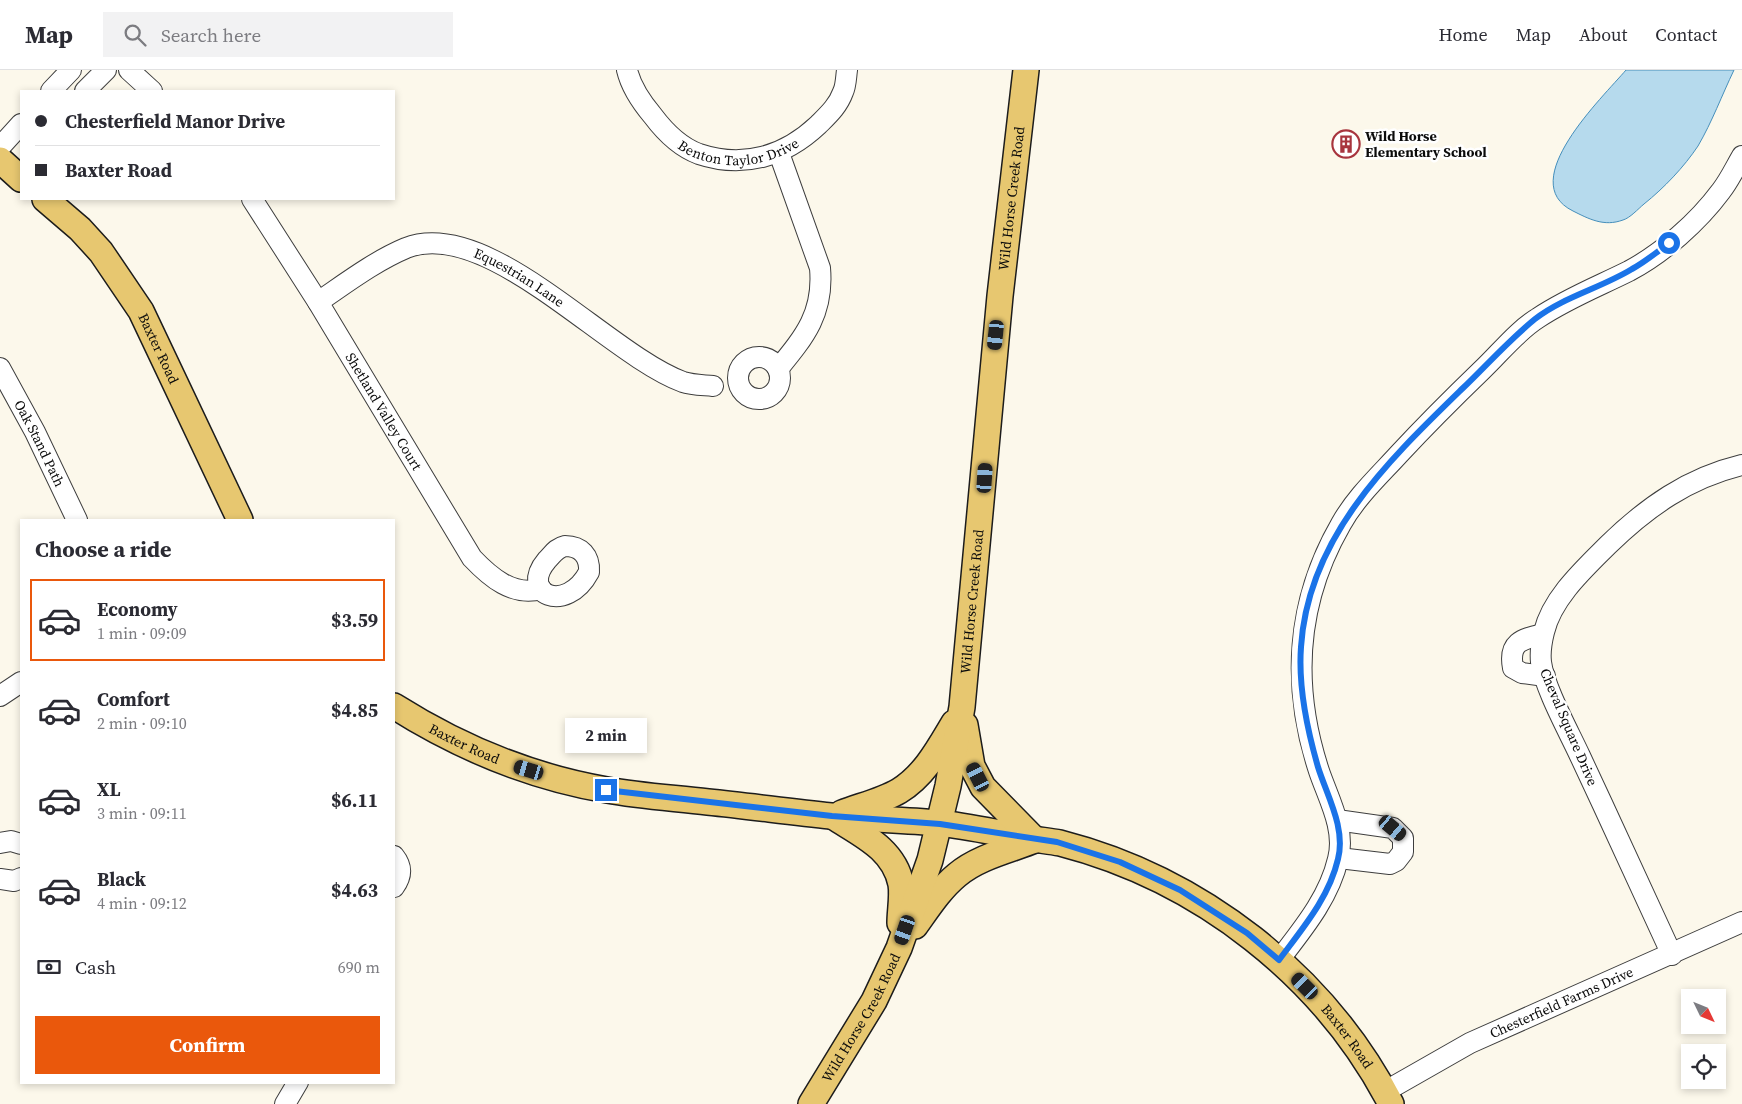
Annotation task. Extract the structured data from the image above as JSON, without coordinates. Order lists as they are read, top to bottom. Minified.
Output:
{"streets":{"main road":["Wild Horse Creek Road","Baxter Road"],"street":["Benton Taylor Drive","Equestrian Lane","Shetland Valley Court","Oak Stand Path","Cheval Square Drive","Chesterfield Farms Drive"]},"crossings":[["Wild Horse Creek Road","Baxter Road"],["Equestrian Lane","Shetland Valley Court"],["Baxter Road","Chesterfield Farms Drive"],["Cheval Square Drive","Chesterfield Farms Drive"]],"places":{"building":["Wild Horse Elementary School"]},"north":"bottom right","page":{"header":"Map","search":"Search here","nav":["Home","Map","About","Contact"],"banner":["Chesterfield Manor Drive","Baxter Road"],"heading":"Choose a ride","list":[{"name":"Economy","note":"1 min · 09:09","value":"$3.59"},{"name":"Comfort","note":"2 min · 09:10","value":"$4.85"},{"name":"XL","note":"3 min · 09:11","value":"$6.11"},{"name":"Black","note":"4 min · 09:12","value":"$4.63"}],"bubble":"2 min","pay":["Cash","690 m"],"buttons":"Confirm"}}
